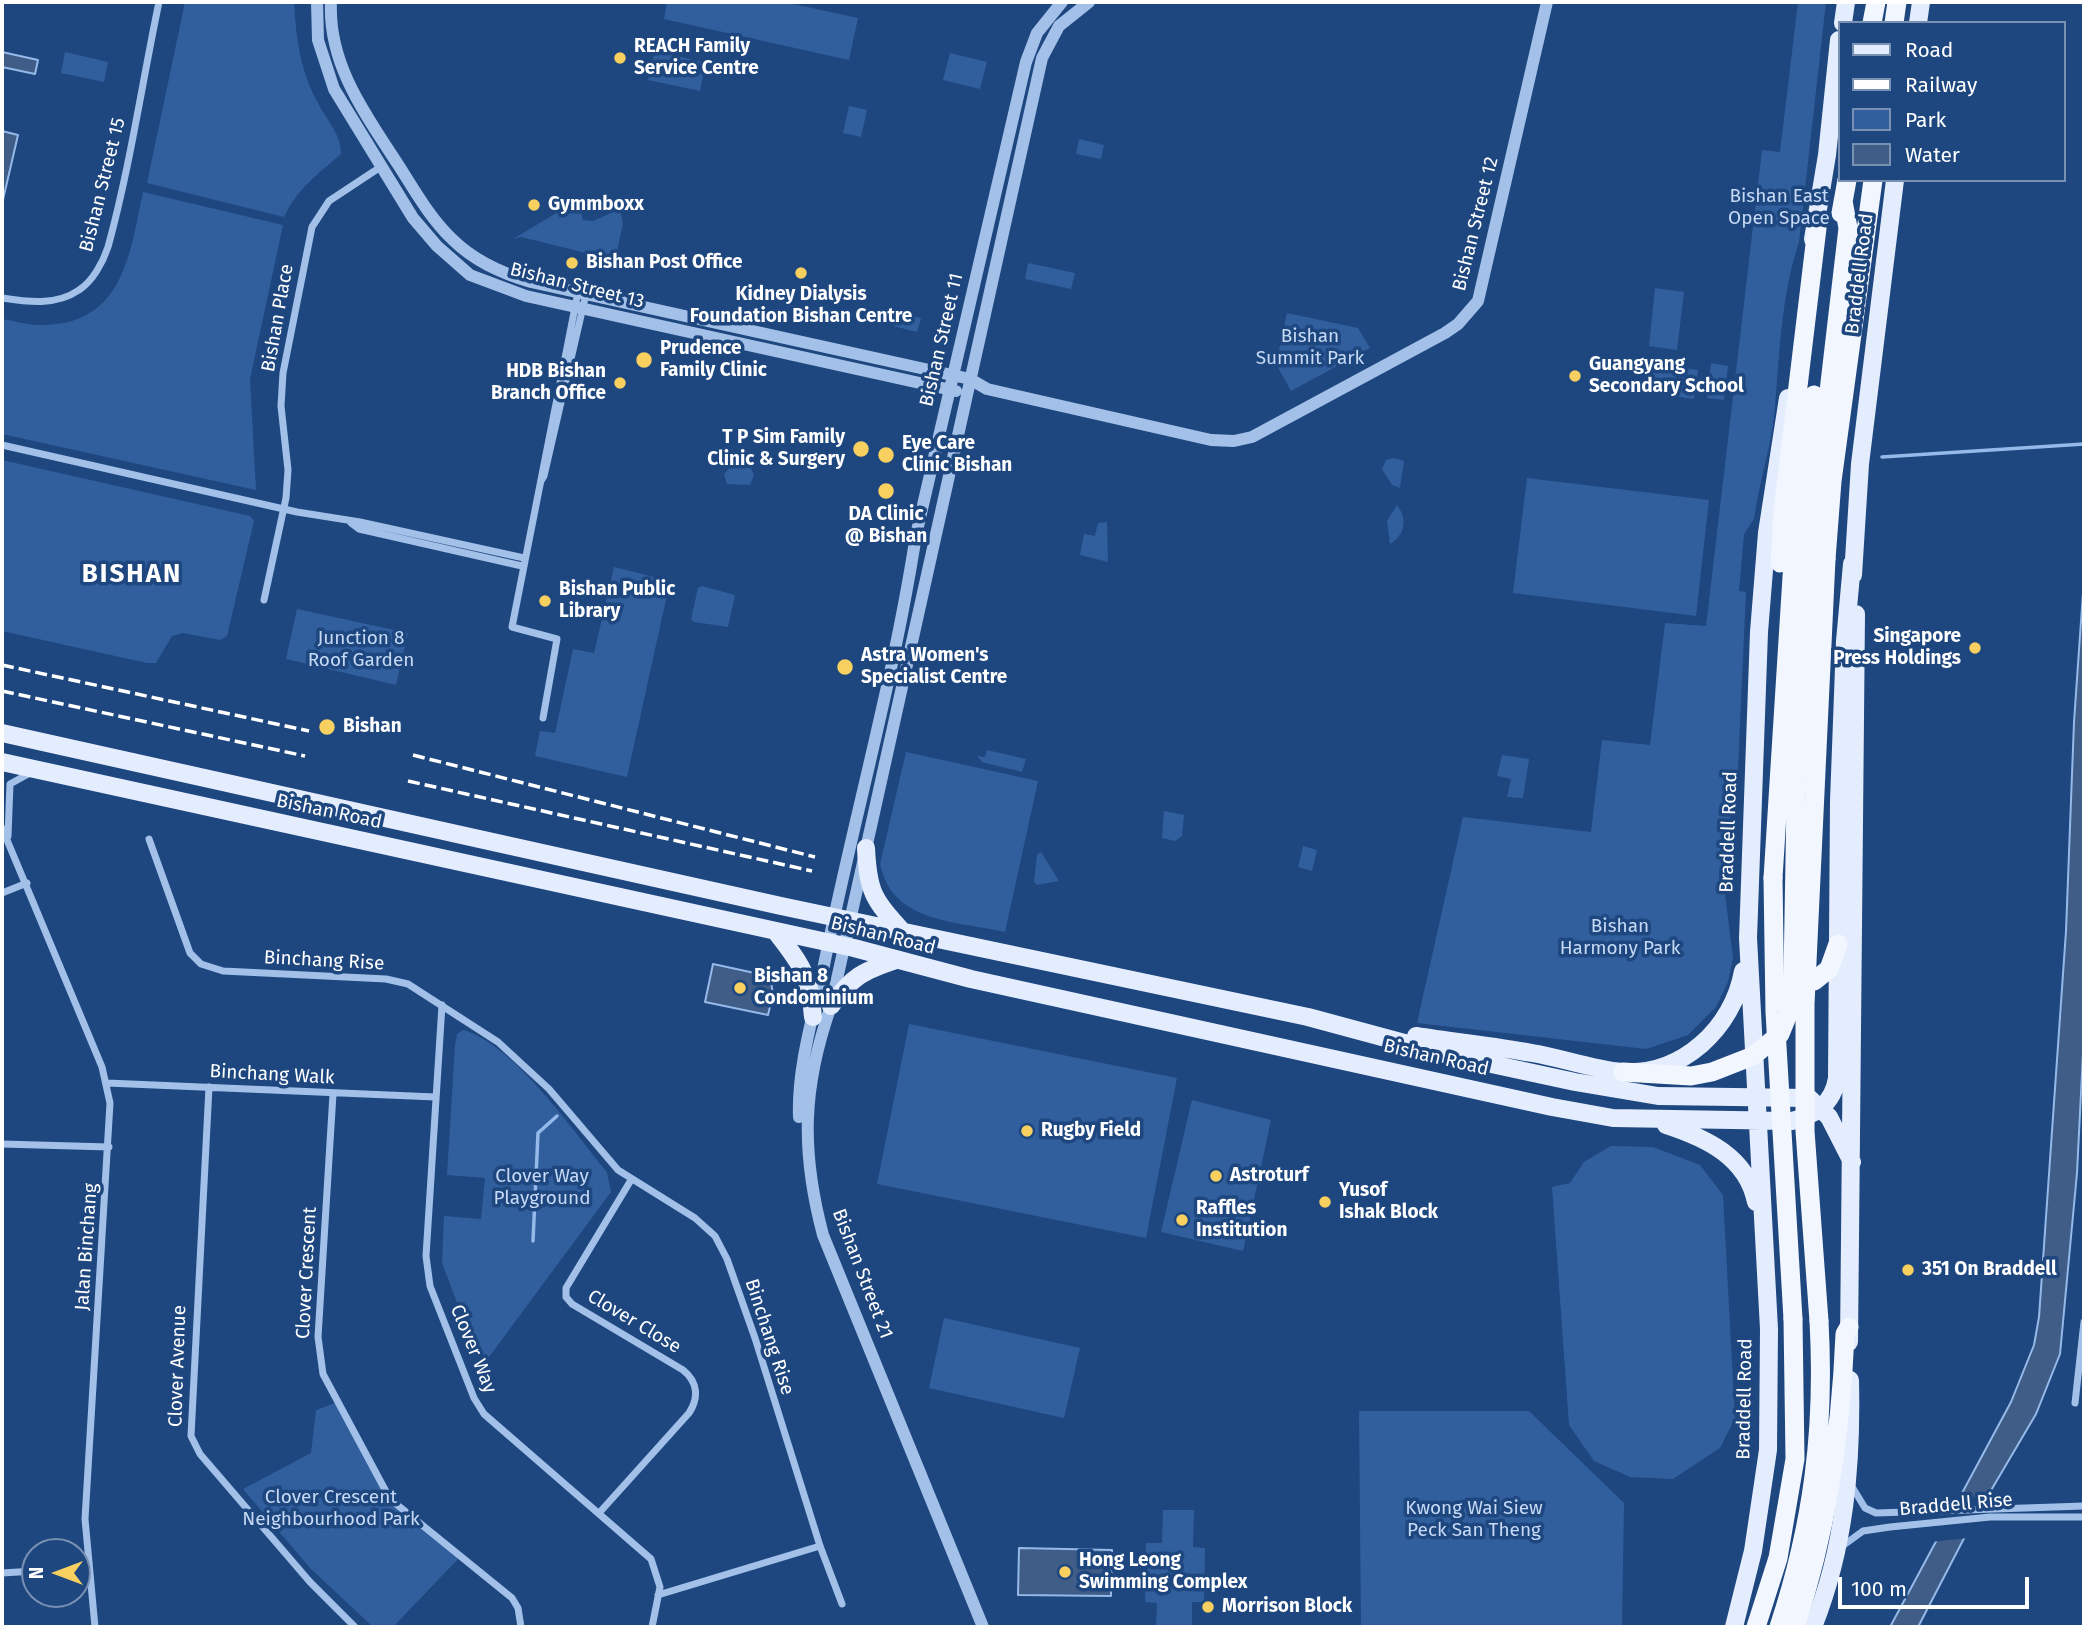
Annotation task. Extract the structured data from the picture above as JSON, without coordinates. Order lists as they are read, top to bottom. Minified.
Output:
{"streets":{"highway":["Braddell Road"],"main road":["Bishan Road"],"street":["Bishan Street 15","Bishan Street 12","Bishan Street 13","Bishan Place","Bishan Street 11","Binchang Rise","Binchang Walk","Jalan Binchang","Clover Crescent","Bishan Street 21","Clover Close","Clover Way","Clover Avenue","Braddell Rise"]},"crossings":[["Bishan Street 12","Bishan Street 13"],["Bishan Street 12","Bishan Street 11"],["Braddell Road","Bishan Road"],["Braddell Road","Braddell Rise"],["Bishan Street 13","Bishan Place"],["Bishan Street 13","Bishan Street 11"],["Bishan Street 11","Bishan Road"],["Bishan Street 11","Bishan Street 21"],["Bishan Road","Jalan Binchang"],["Bishan Road","Bishan Street 21"],["Binchang Rise","Clover Close"],["Binchang Rise","Clover Way"],["Binchang Walk","Jalan Binchang"],["Binchang Walk","Clover Crescent"],["Binchang Walk","Clover Way"],["Binchang Walk","Clover Avenue"],["Clover Close","Clover Way"]],"districts":["BISHAN"],"parks":["Bishan East Open Space","Bishan Summit Park","Junction 8 Roof Garden","Bishan Harmony Park","Clover Way Playground","Clover Crescent Neighbourhood Park","Kwong Wai Siew Peck San Theng"],"places":["REACH Family Service Centre","Gymmboxx","Bishan Post Office","Kidney Dialysis Foundation Bishan Centre","Prudence Family Clinic","Guangyang Secondary School","HDB Bishan Branch Office","T P Sim Family Clinic & Surgery","Eye Care Clinic Bishan","DA Clinic @ Bishan","Bishan Public Library","Singapore Press Holdings","Astra Women's Specialist Centre","Bishan","Bishan 8 Condominium","Rugby Field","Astroturf","Yusof Ishak Block","Raffles Institution","351 On Braddell","Hong Leong Swimming Complex","Morrison Block"],"legend":["Road","Railway","Park","Water"],"scale_bar":"100 m","north":"left"}
